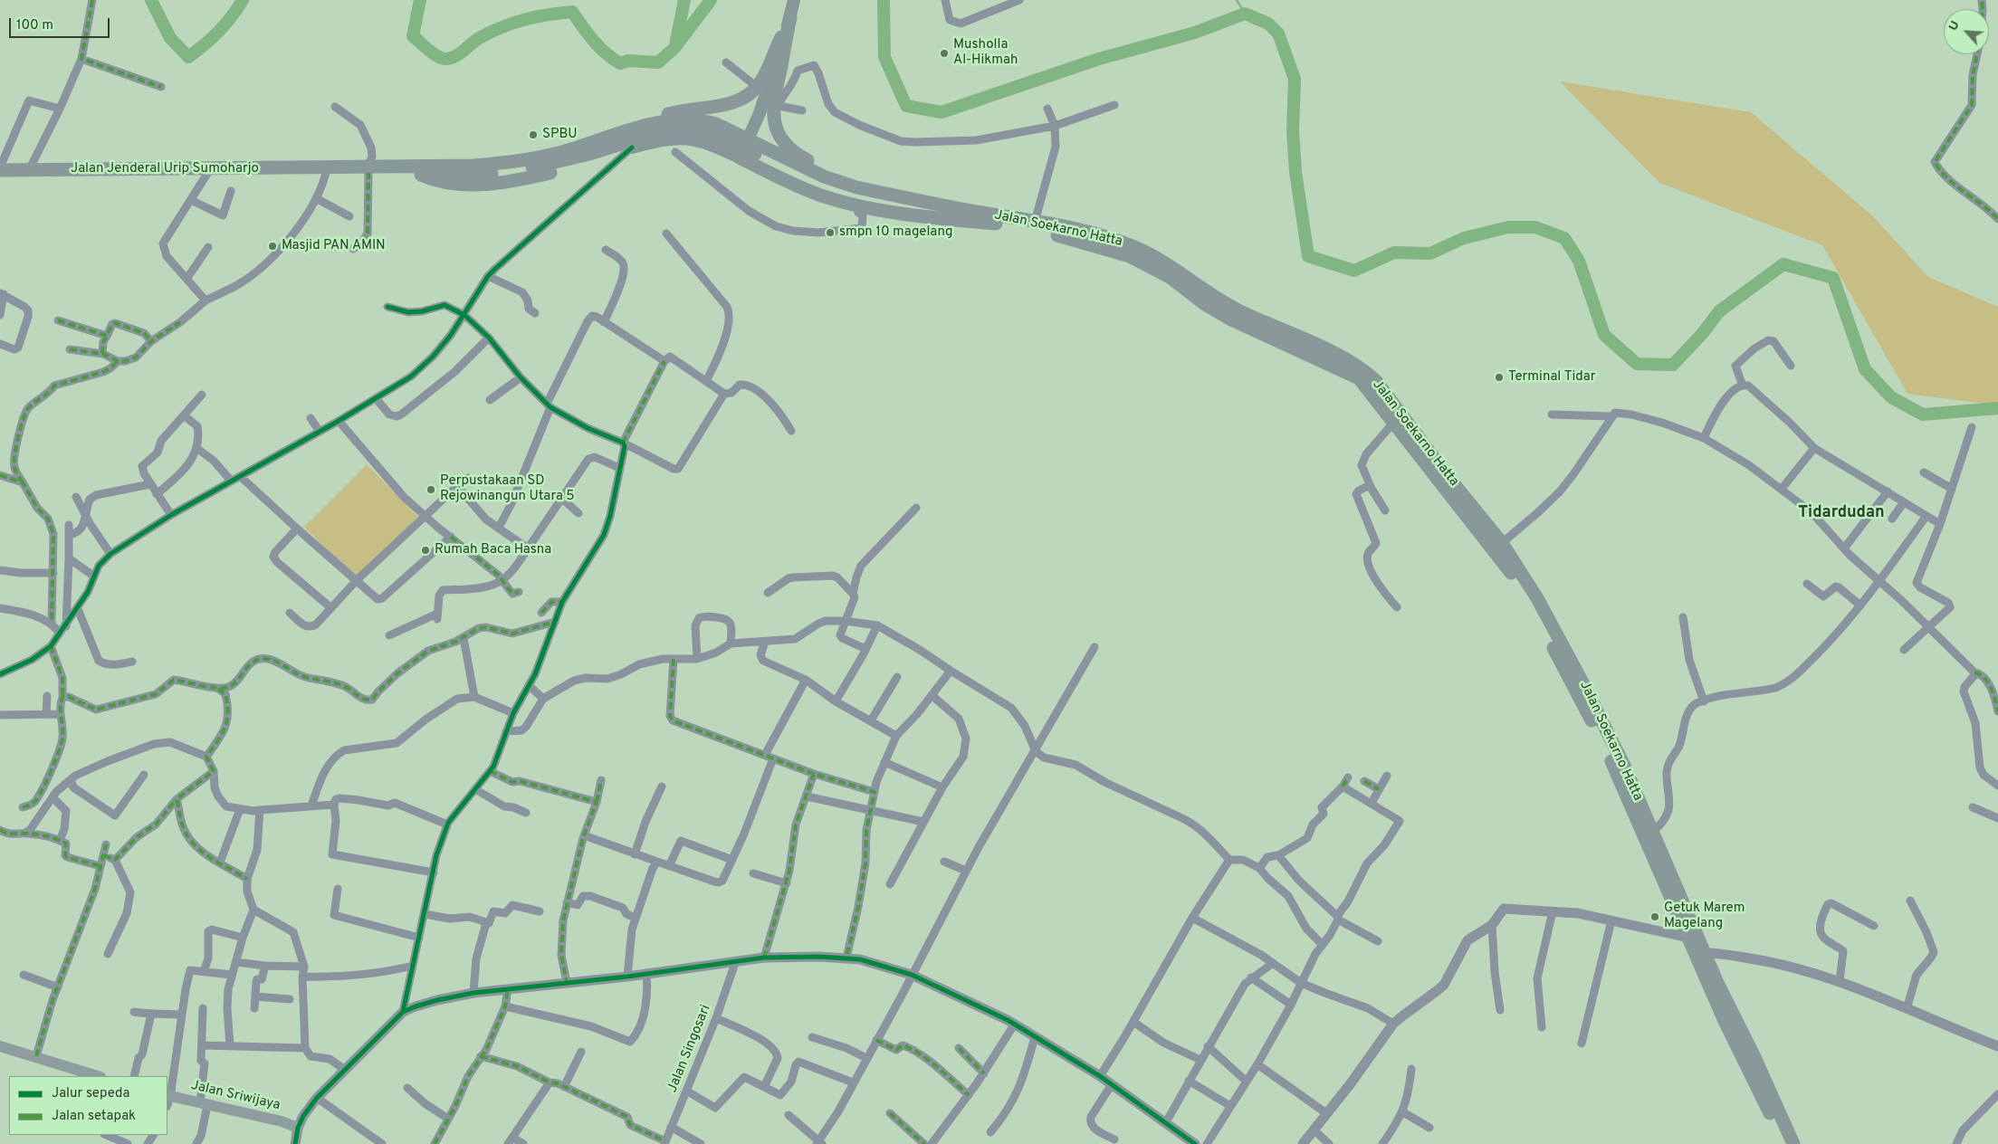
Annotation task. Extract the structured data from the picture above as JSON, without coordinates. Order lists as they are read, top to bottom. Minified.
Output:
{"streets":{"highway":["Jalan Jenderal Urip Sumoharjo","Jalan Soekarno Hatta"],"main road":["Jalan Sriwijaya"],"street":["Jalan Singosari"]},"crossings":[["Jalan Jenderal Urip Sumoharjo","Jalan Soekarno Hatta"]],"districts":["Tidardudan"],"places":["Musholla Al-Hikmah","SPBU","smpn 10 magelang","Masjid PAN AMIN","Terminal Tidar","Perpustakaan SD Rejowinangun Utara 5","Rumah Baca Hasna","Getuk Marem Magelang"],"legend":["Jalur sepeda","Jalan setapak"],"scale_bar":"100 m","north":"top left"}
